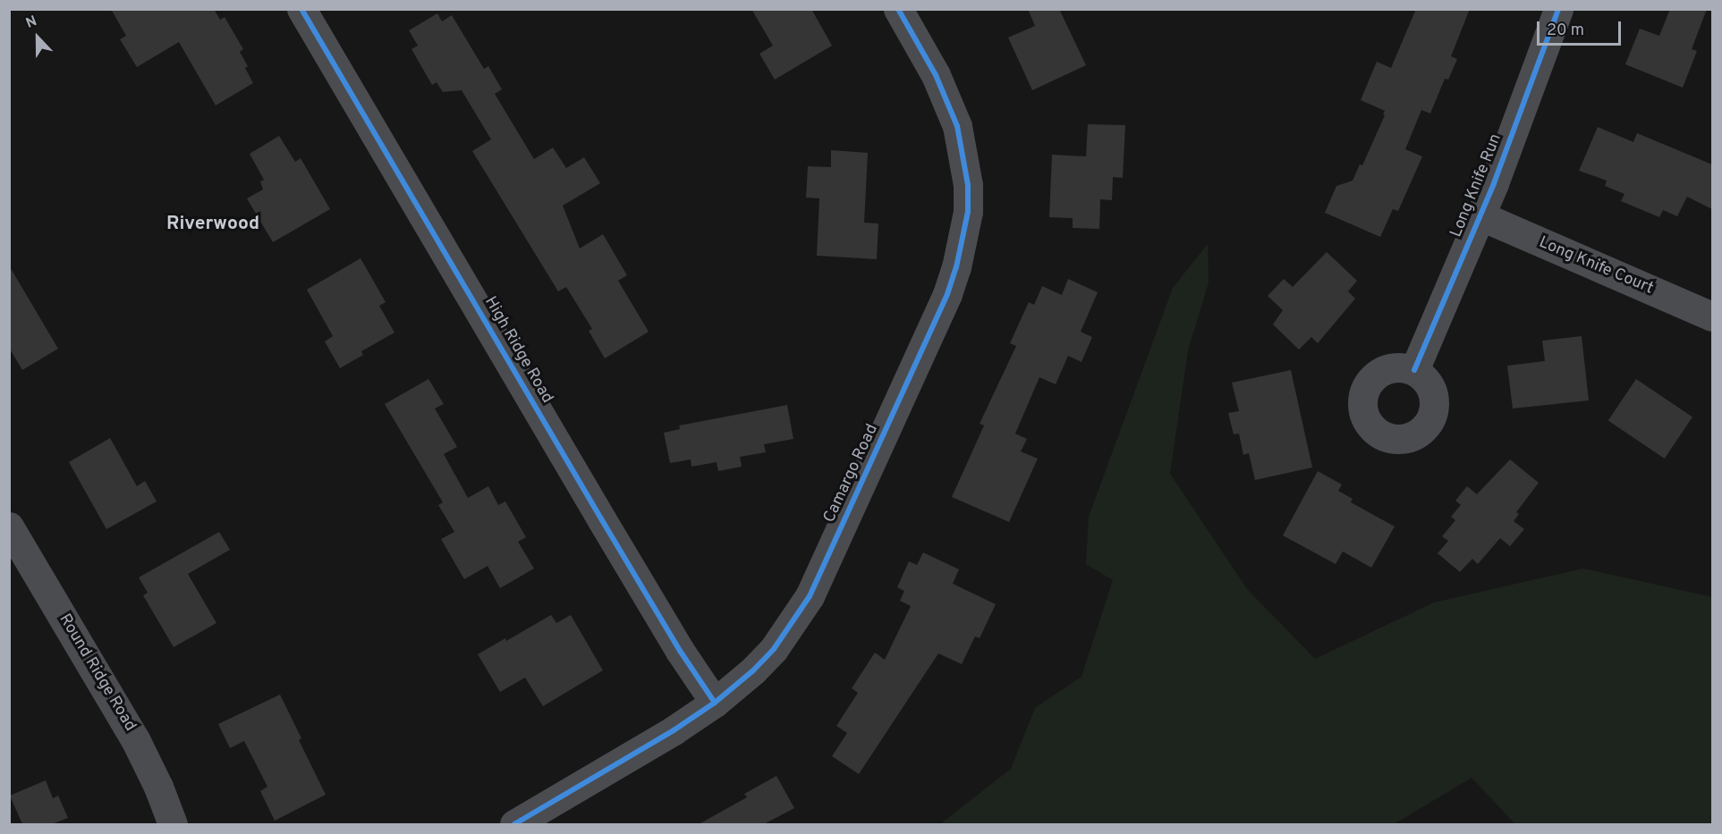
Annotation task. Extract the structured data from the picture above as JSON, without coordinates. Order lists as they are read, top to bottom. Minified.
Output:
{"streets":{"street":["Long Knife Run","Long Knife Court","High Ridge Road","Camargo Road","Round Ridge Road"]},"crossings":[["Long Knife Run","Long Knife Court"],["High Ridge Road","Camargo Road"]],"districts":["Riverwood"],"scale_bar":"20 m","north":"top"}
